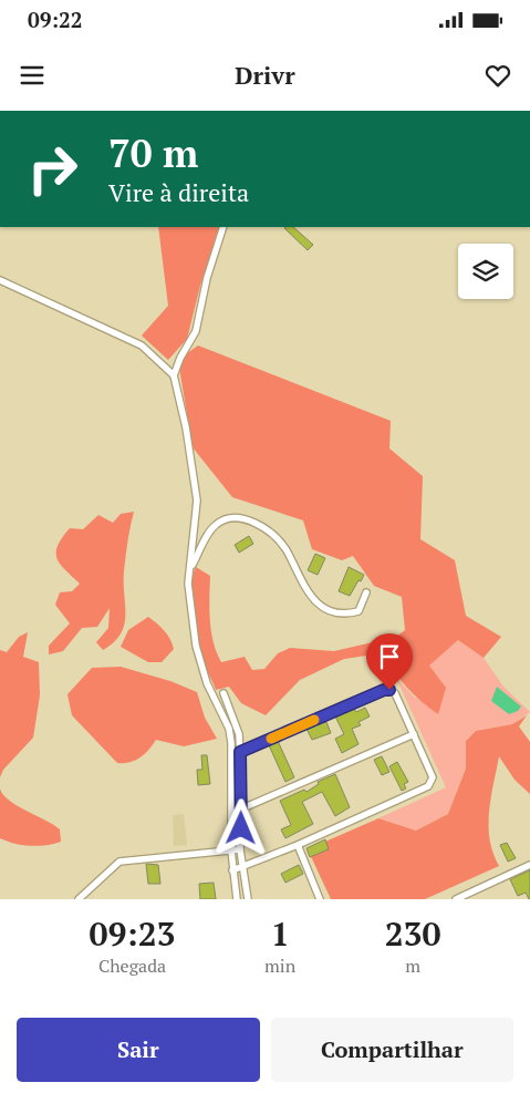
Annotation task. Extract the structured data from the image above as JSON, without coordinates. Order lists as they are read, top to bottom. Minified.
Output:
{"page":{"status":"09:22","header":"Drivr","turn":["70 m","Vire à direita"],"eta":["09:23","Chegada","1","min","230","m"],"buttons":["Sair","Compartilhar"]}}
